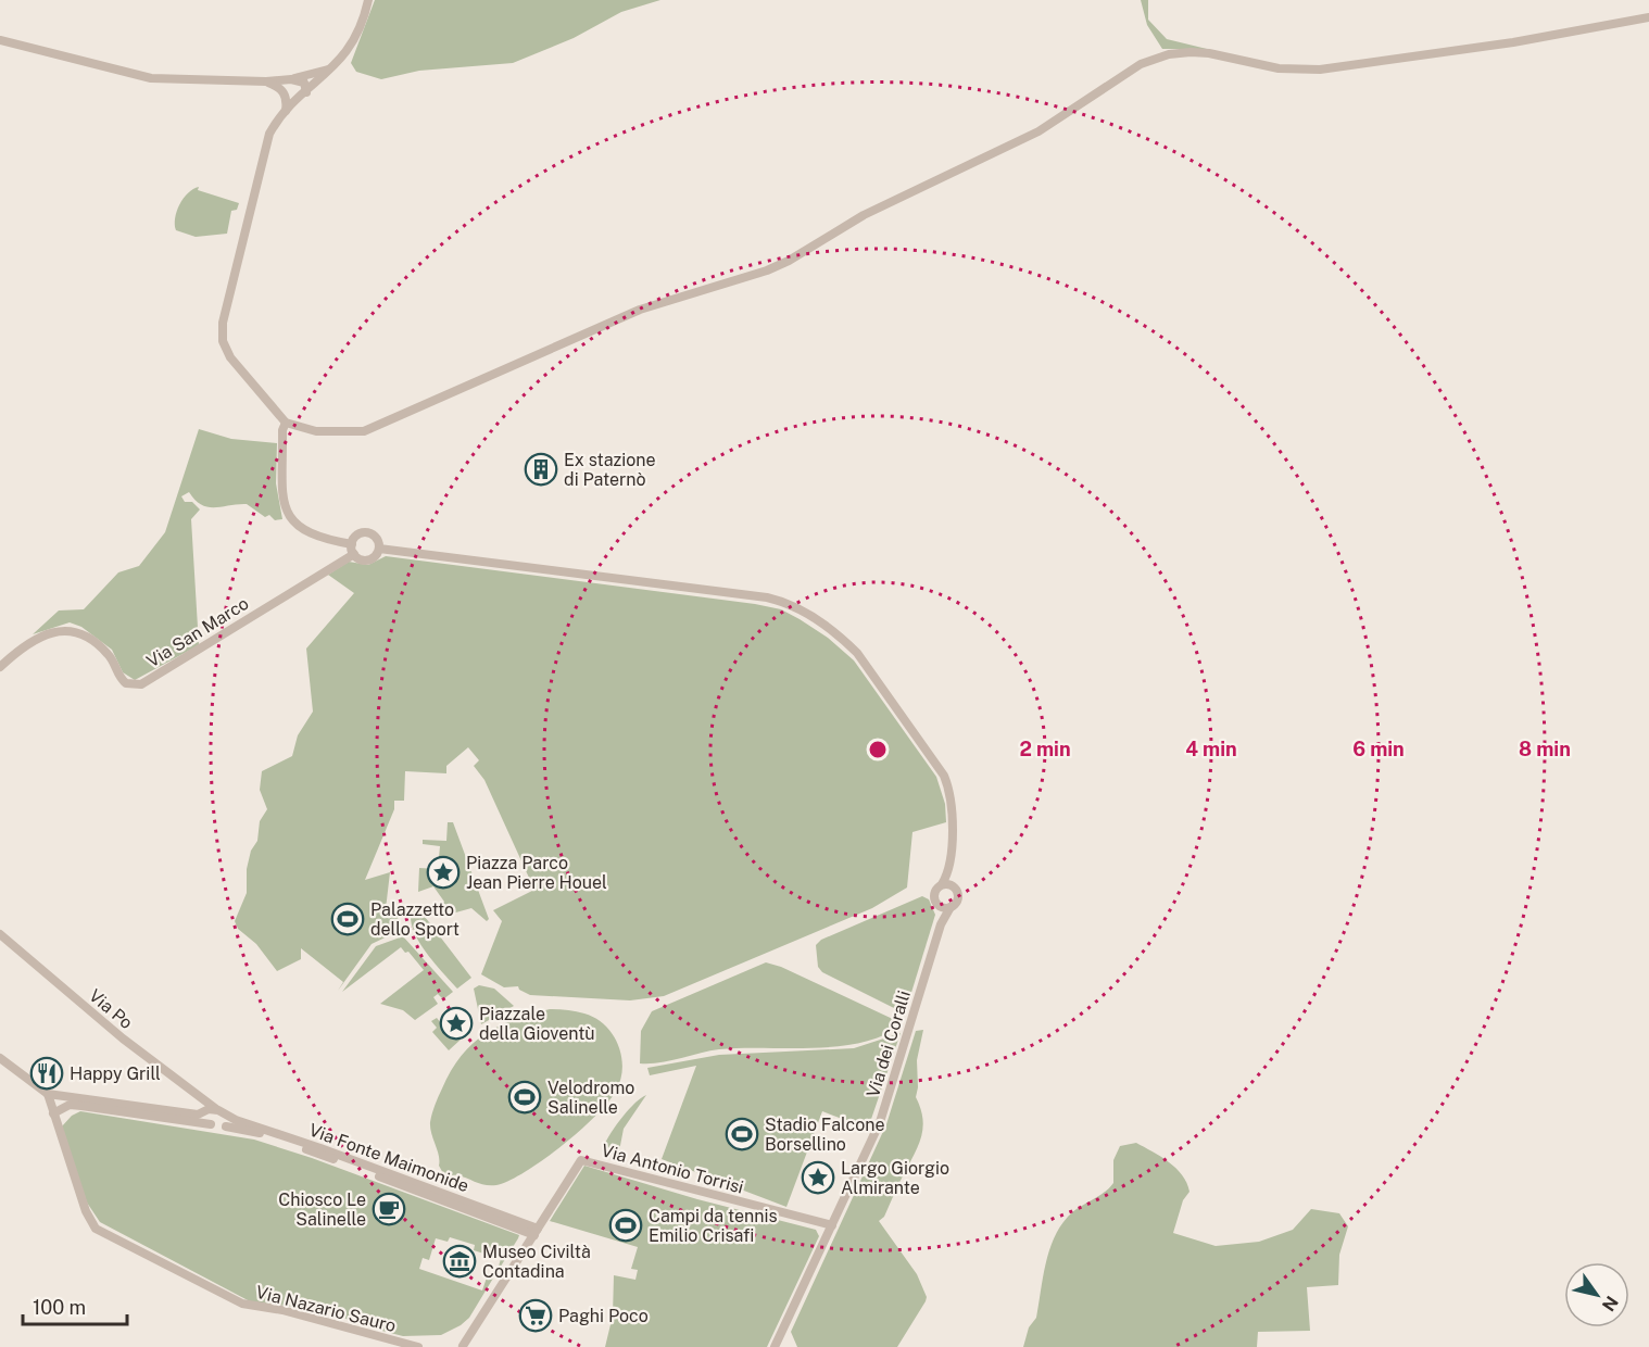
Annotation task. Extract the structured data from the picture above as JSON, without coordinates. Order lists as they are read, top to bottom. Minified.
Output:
{"streets":{"street":["Via San Marco","Via Po","Via dei Coralli","Via Fonte Maimonide","Via Antonio Torrisi","Via Nazario Sauro"]},"crossings":[["Via Po","Via Fonte Maimonide"],["Via dei Coralli","Via Antonio Torrisi"],["Via Fonte Maimonide","Via Antonio Torrisi"]],"places":{"building":["Ex stazione di Paternò"],"place":["Piazza Parco Jean Pierre Houel","Piazzale della Gioventù","Largo Giorgio Almirante"],"sports":["Palazzetto dello Sport","Velodromo Salinelle","Stadio Falcone Borsellino","Campi da tennis Emilio Crisafi"],"restaurant":["Happy Grill"],"cafe":["Chiosco Le Salinelle"],"museum":["Museo Civiltà Contadina"],"supermarket":["Paghi Poco"]},"scale_bar":"100 m","north":"bottom right","rings":["2 min","4 min","6 min","8 min"]}
